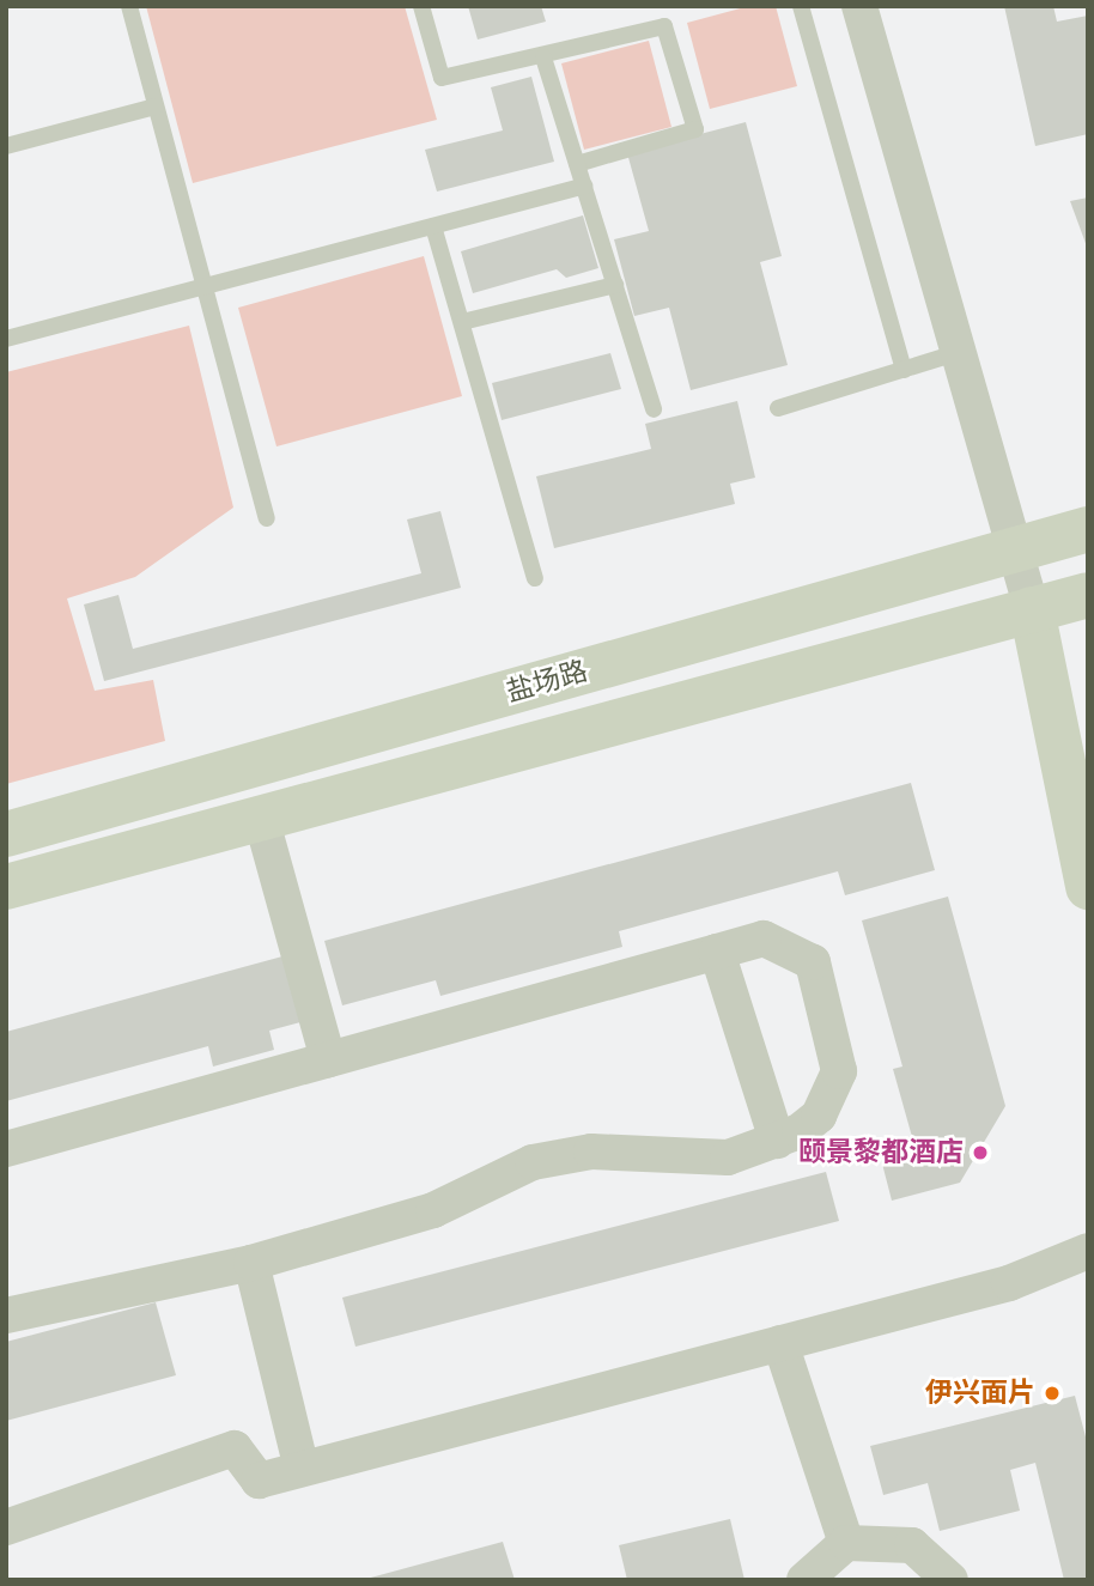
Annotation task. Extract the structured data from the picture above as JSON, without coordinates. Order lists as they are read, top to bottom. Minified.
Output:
{"streets":{"main road":["盐场路"]},"places":["颐景黎都酒店","伊兴面片"]}
